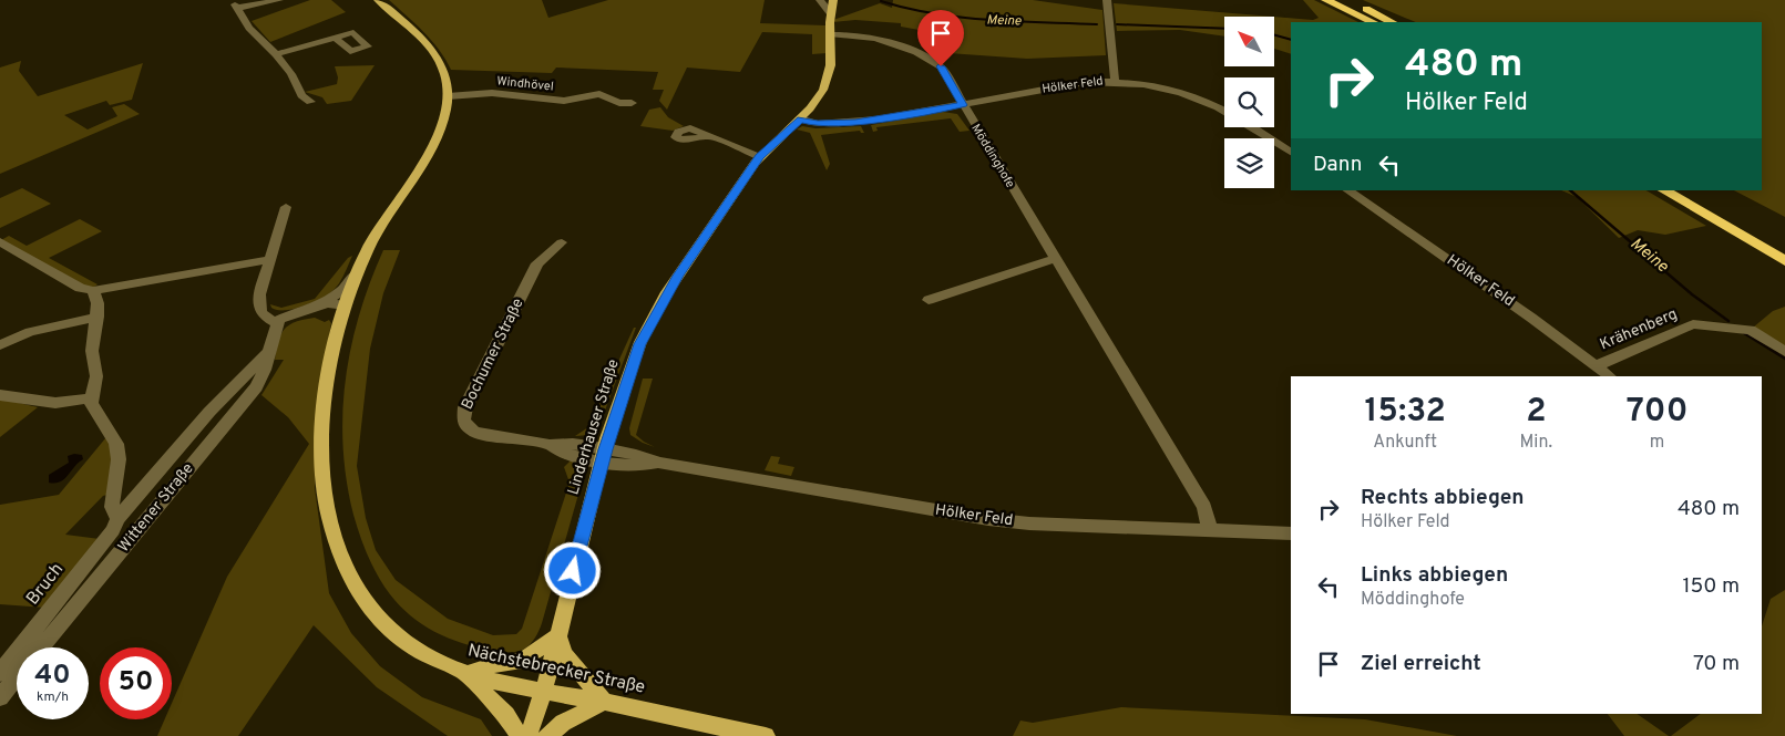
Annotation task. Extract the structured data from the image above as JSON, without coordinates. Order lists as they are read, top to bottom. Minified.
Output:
{"streets":{"main road":["Linderhauser Straße","Nächstebrecker Straße"],"street":["Windhövel","Hölker Feld","Möddinghofe","Krähenberg","Bochumer Straße","Wittener Straße","Bruch"]},"crossings":[["Hölker Feld","Möddinghofe"],["Hölker Feld","Krähenberg"],["Hölker Feld","Bochumer Straße"],["Hölker Feld","Linderhauser Straße"],["Möddinghofe","Linderhauser Straße"],["Bochumer Straße","Linderhauser Straße"],["Linderhauser Straße","Nächstebrecker Straße"],["Wittener Straße","Bruch"]],"water":["Meine"],"north":"top left","page":{"turn":["480 m","Hölker Feld"],"then":"Dann","eta":["15:32","Ankunft","2","Min.","700","m"],"list":[{"name":"Rechts abbiegen","note":"Hölker Feld","value":"480 m"},{"name":"Links abbiegen","note":"Möddinghofe","value":"150 m"},{"name":"Ziel erreicht","value":"70 m"}],"speed":"40 km/h","limit":"50"}}
